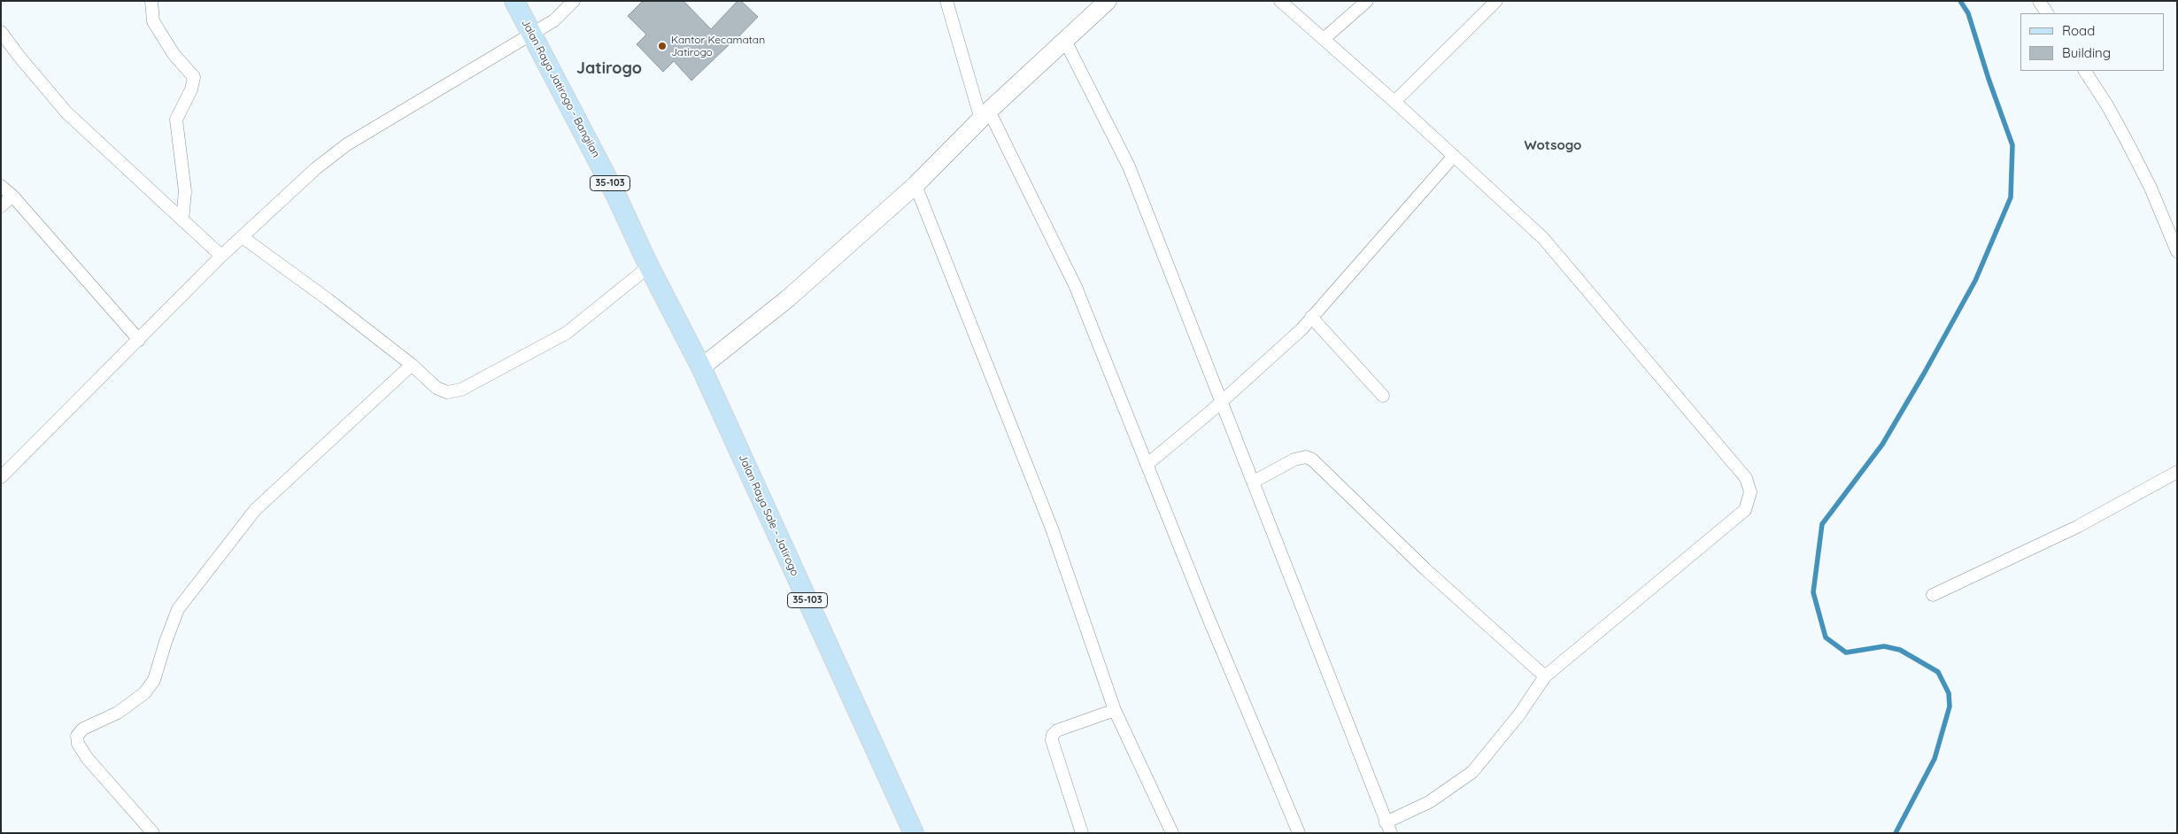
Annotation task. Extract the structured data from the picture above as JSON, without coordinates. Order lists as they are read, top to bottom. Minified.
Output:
{"streets":{"main road":["Jalan Raya Jatirogo - Bangilan","35-103","Jalan Raya Sale - Jatirogo"]},"crossings":[["Jalan Raya Jatirogo - Bangilan","Jalan Raya Sale - Jatirogo"]],"districts":["Jatirogo","Wotsogo"],"places":["Kantor Kecamatan Jatirogo"],"legend":["Road","Building"]}
